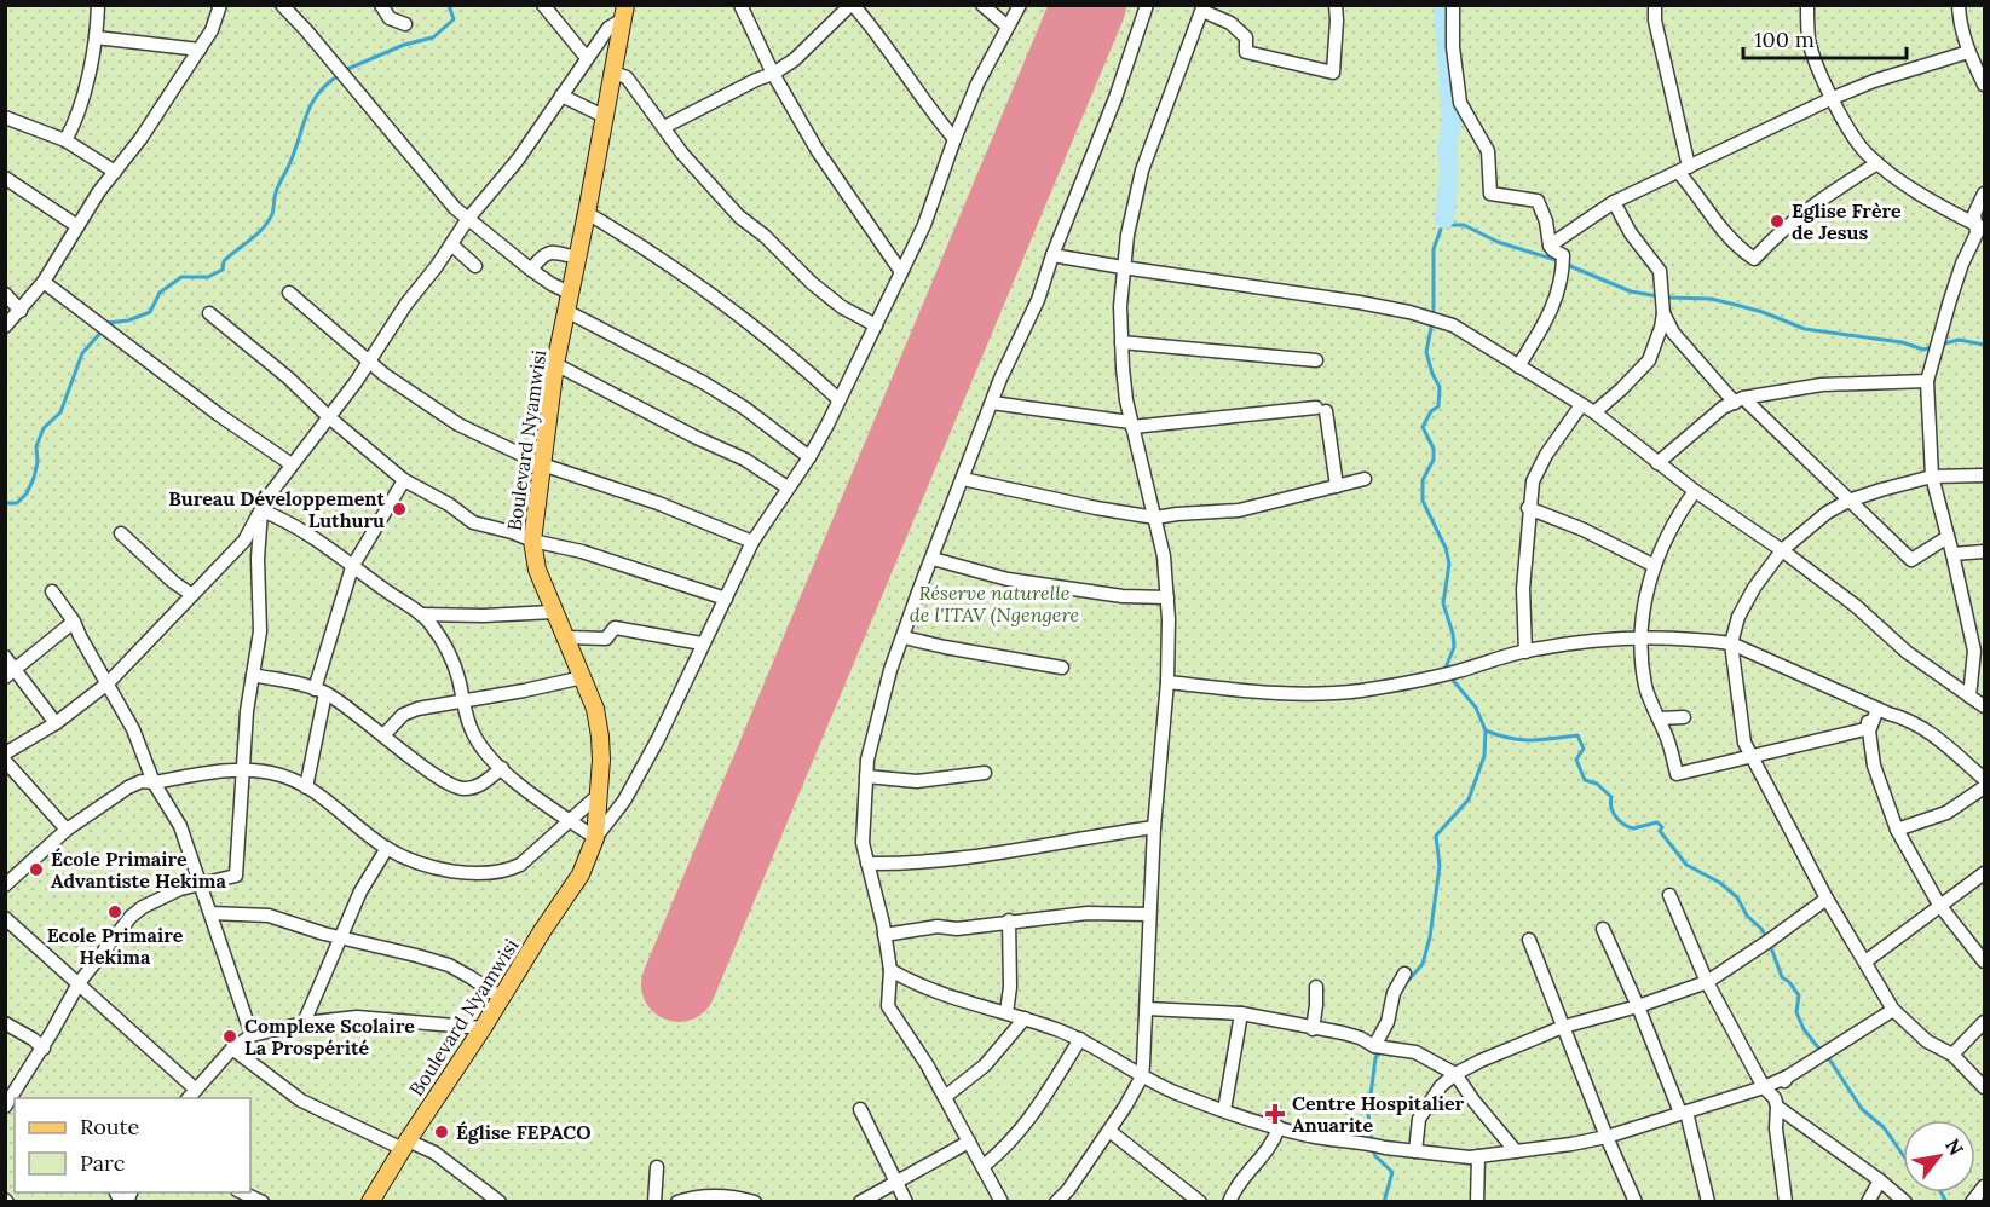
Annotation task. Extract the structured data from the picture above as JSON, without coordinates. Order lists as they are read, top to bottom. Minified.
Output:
{"streets":{"main road":["Boulevard Nyamwisi"]},"parks":["Réserve naturelle de l'ITAV (Ngengere"],"places":{"other":["Eglise Frère de Jesus","Bureau Développement Luthuru","École Primaire Advantiste Hekima","Ecole Primaire Hekima","Complexe Scolaire La Prospérité","Église FEPACO"],"health":["Centre Hospitalier Anuarite"]},"legend":["Route","Parc"],"scale_bar":"100 m","north":"top right"}
